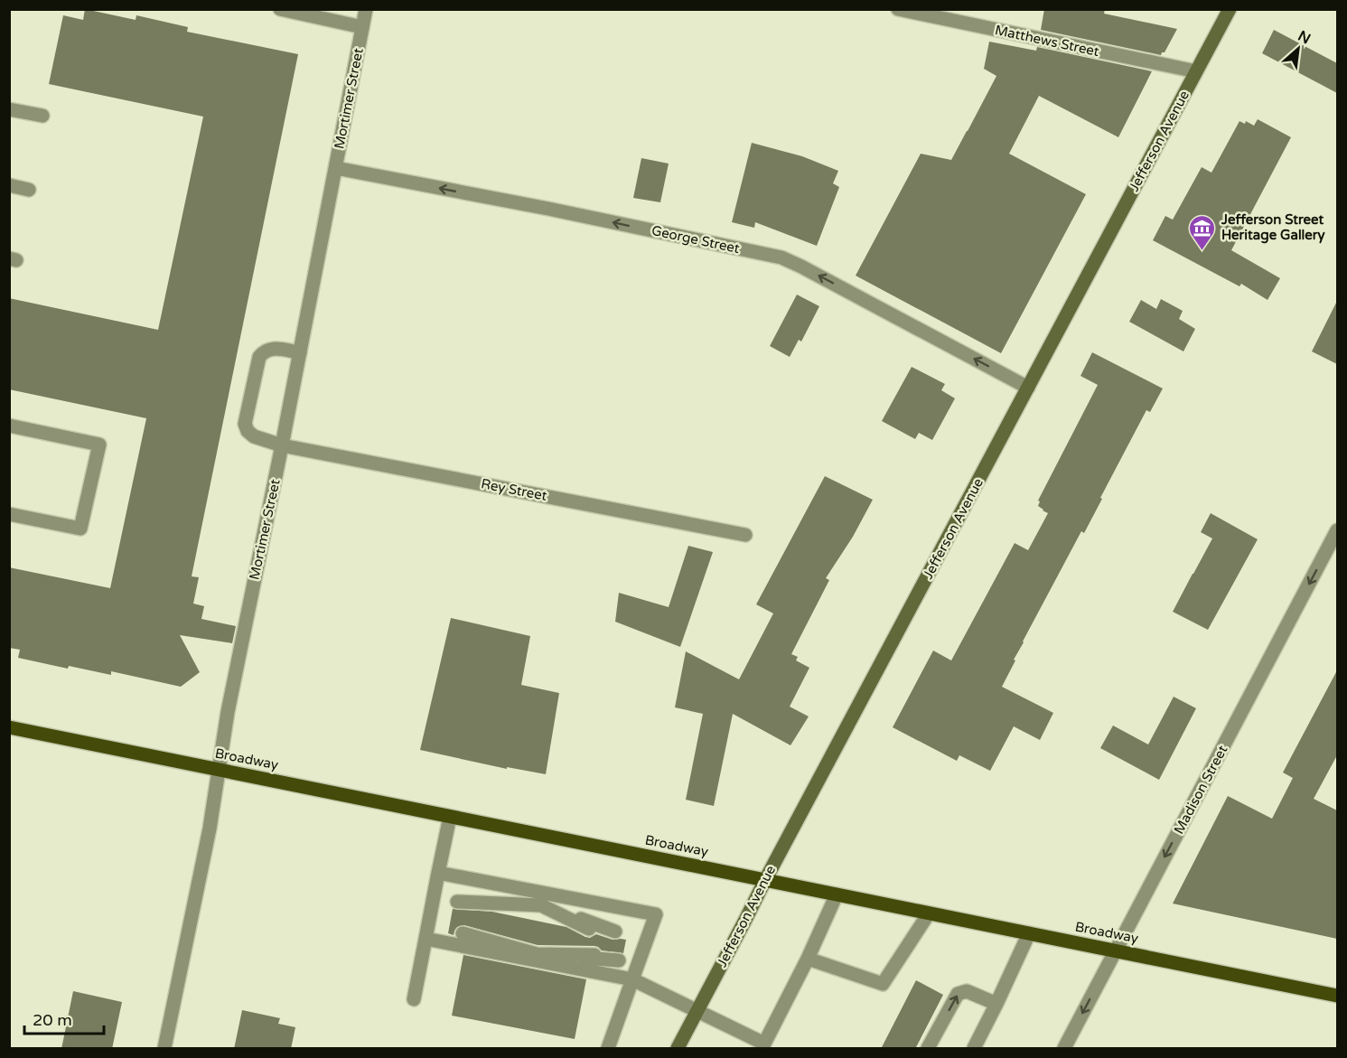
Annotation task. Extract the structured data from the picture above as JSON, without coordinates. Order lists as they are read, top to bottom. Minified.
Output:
{"streets":{"main road":["Broadway"],"street":["Matthews Street","Mortimer Street","Jefferson Avenue","George Street","Rey Street","Madison Street"]},"crossings":[["Matthews Street","Jefferson Avenue"],["Mortimer Street","George Street"],["Mortimer Street","Rey Street"],["Mortimer Street","Broadway"],["Jefferson Avenue","George Street"],["Jefferson Avenue","Broadway"],["Broadway","Madison Street"]],"one_way":["George Street","Madison Street"],"places":{"museum":["Jefferson Street Heritage Gallery"]},"scale_bar":"20 m","north":"top right"}
